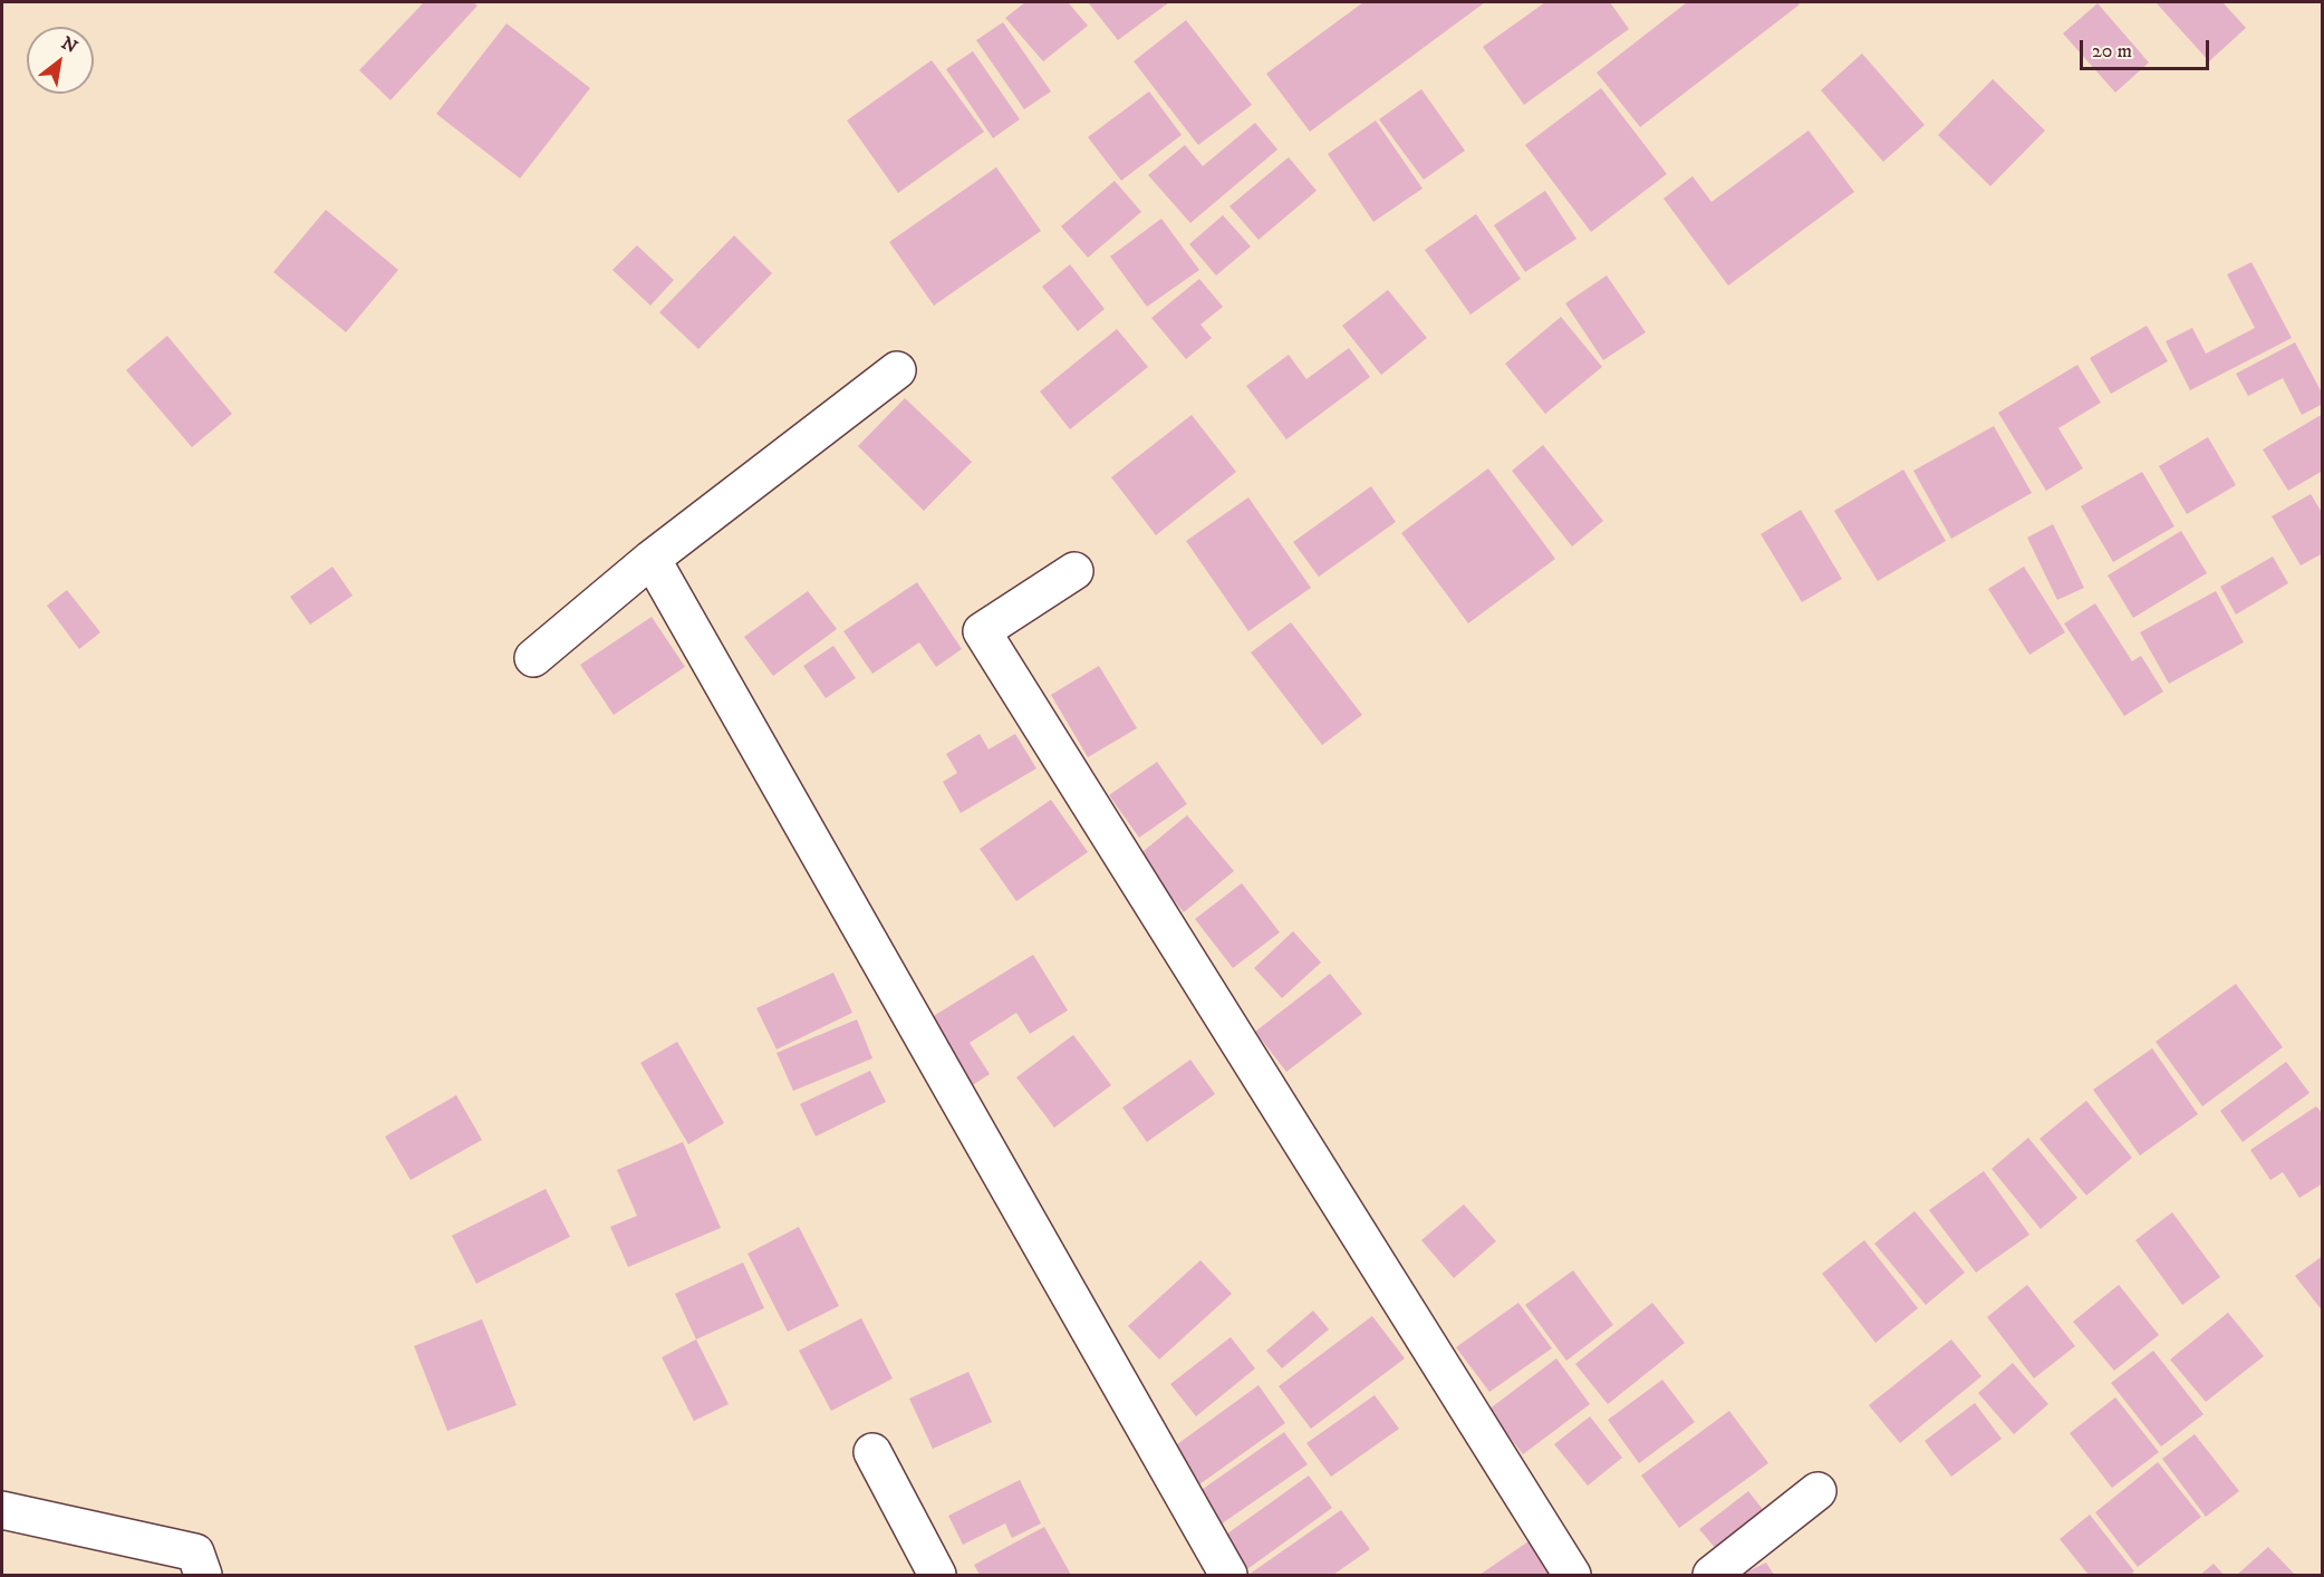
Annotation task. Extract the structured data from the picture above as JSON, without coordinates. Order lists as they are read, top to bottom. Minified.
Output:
{"scale_bar":"20 m","north":"top right"}
